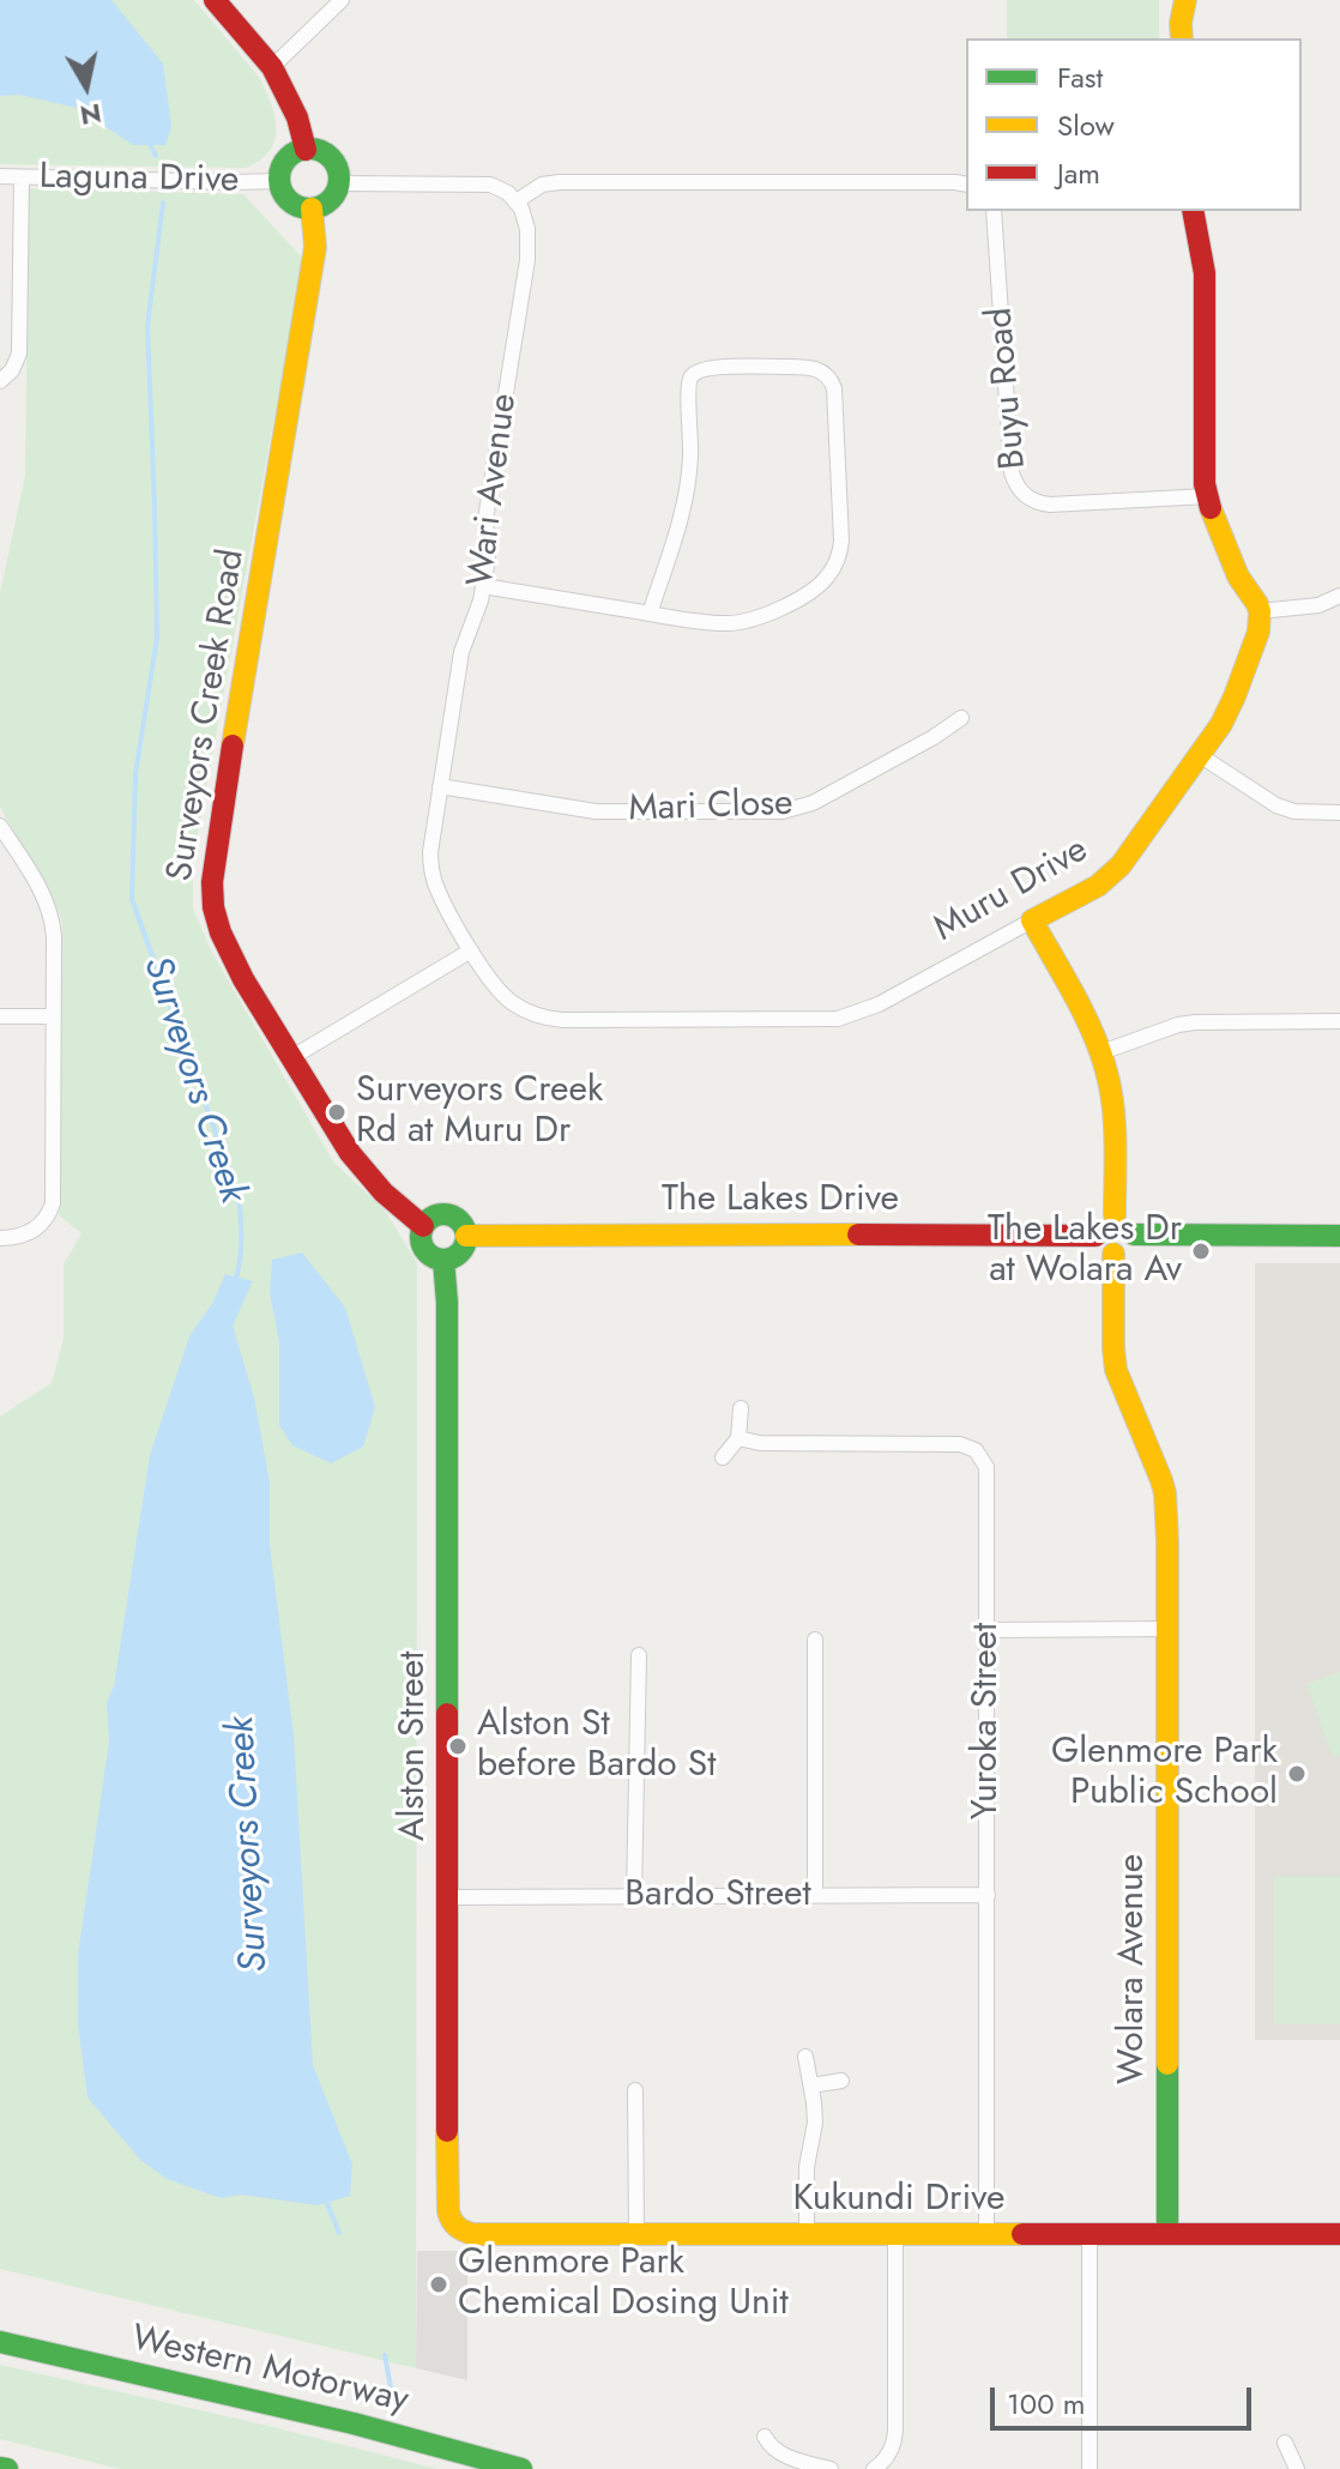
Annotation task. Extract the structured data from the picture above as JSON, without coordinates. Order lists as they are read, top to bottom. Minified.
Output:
{"streets":{"main road":["Surveyors Creek Road","Muru Drive","The Lakes Drive","Alston Street","Wolara Avenue","Kukundi Drive","Western Motorway"],"street":["Laguna Drive","Buyu Road","Wari Avenue","Mari Close","Yuroka Street","Bardo Street"]},"crossings":[["Laguna Drive","Surveyors Creek Road"],["Wari Avenue","Mari Close"],["Wari Avenue","Muru Drive"],["Surveyors Creek Road","The Lakes Drive"],["Surveyors Creek Road","Alston Street"],["The Lakes Drive","Alston Street"],["The Lakes Drive","Wolara Avenue"],["Yuroka Street","Bardo Street"],["Yuroka Street","Kukundi Drive"],["Alston Street","Bardo Street"],["Alston Street","Kukundi Drive"],["Wolara Avenue","Kukundi Drive"]],"water":["Surveyors Creek"],"places":["Surveyors Creek Rd at Muru Dr","The Lakes Dr at Wolara Av","Alston St before Bardo St","Glenmore Park Public School","Glenmore Park Chemical Dosing Unit"],"legend":["Fast","Slow","Jam"],"scale_bar":"100 m","north":"bottom"}
